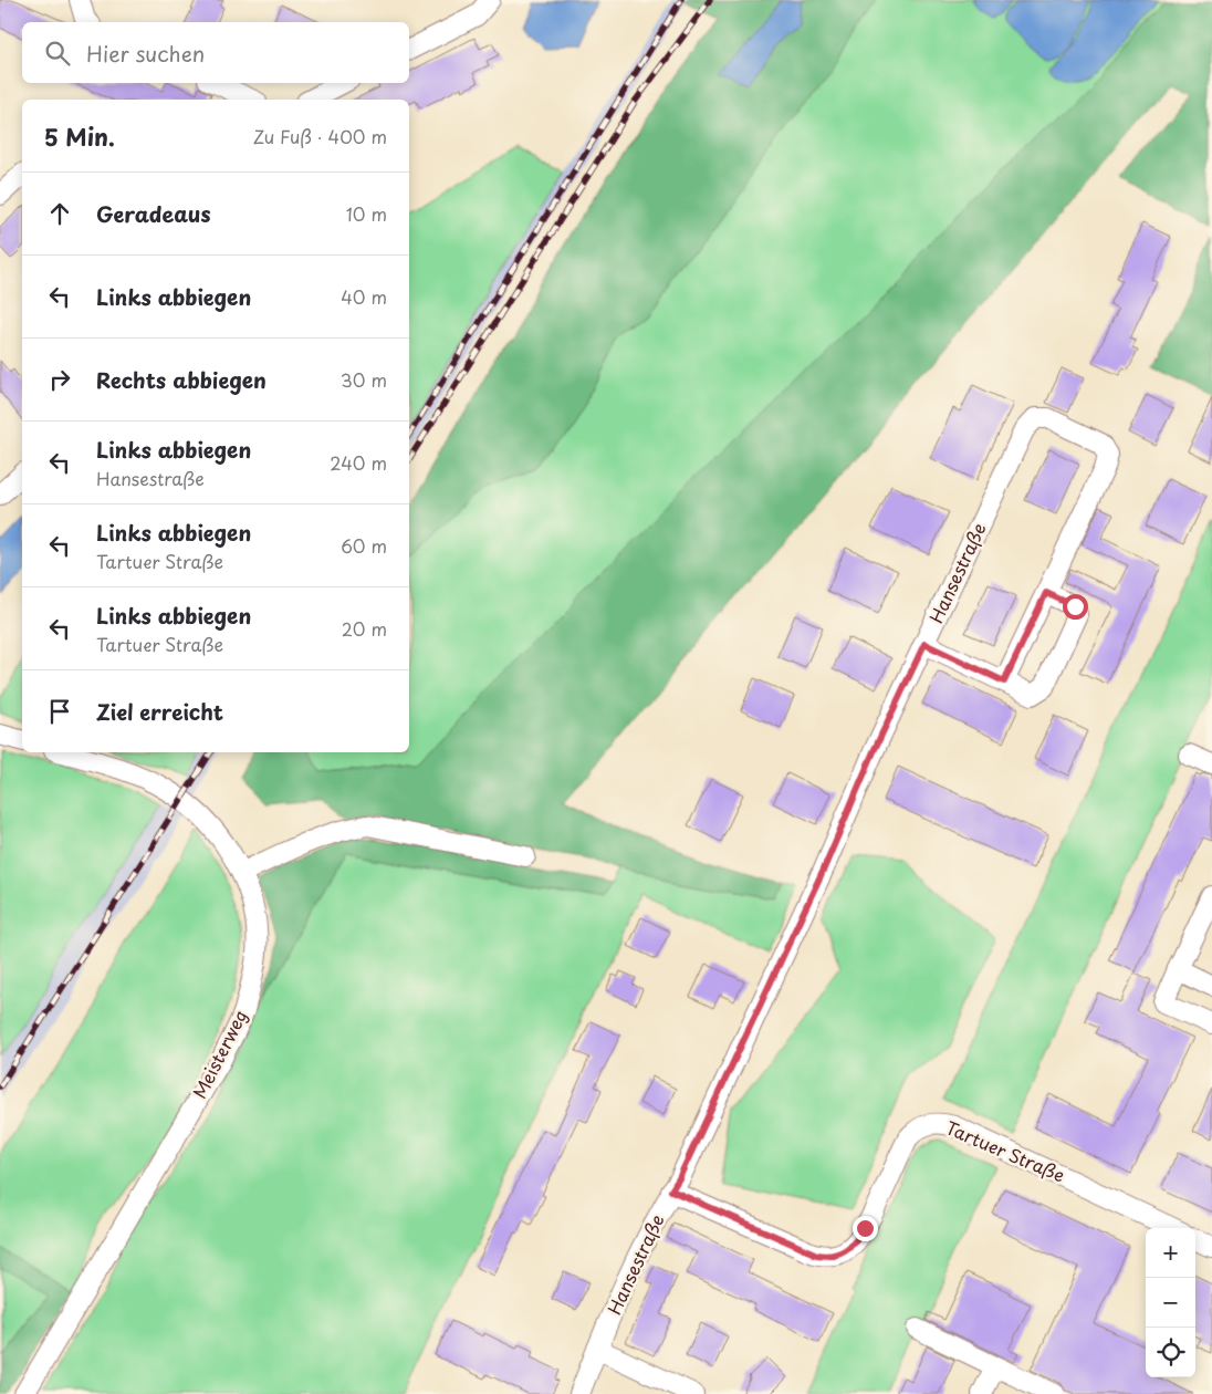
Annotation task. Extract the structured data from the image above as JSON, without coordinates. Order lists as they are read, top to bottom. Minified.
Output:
{"streets":{"street":["Hansestraße","Meisterweg","Tartuer Straße"]},"crossings":[["Hansestraße","Tartuer Straße"]],"page":{"search":"Hier suchen","heading":["5 Min.","Zu Fuß · 400 m"],"list":[["Geradeaus","10 m"],["Links abbiegen","40 m"],["Rechts abbiegen","30 m"],["Links abbiegen","Hansestraße","240 m"],["Links abbiegen","Tartuer Straße","60 m"],["Links abbiegen","Tartuer Straße","20 m"],"Ziel erreicht"],"map_buttons":["+","−"]}}
